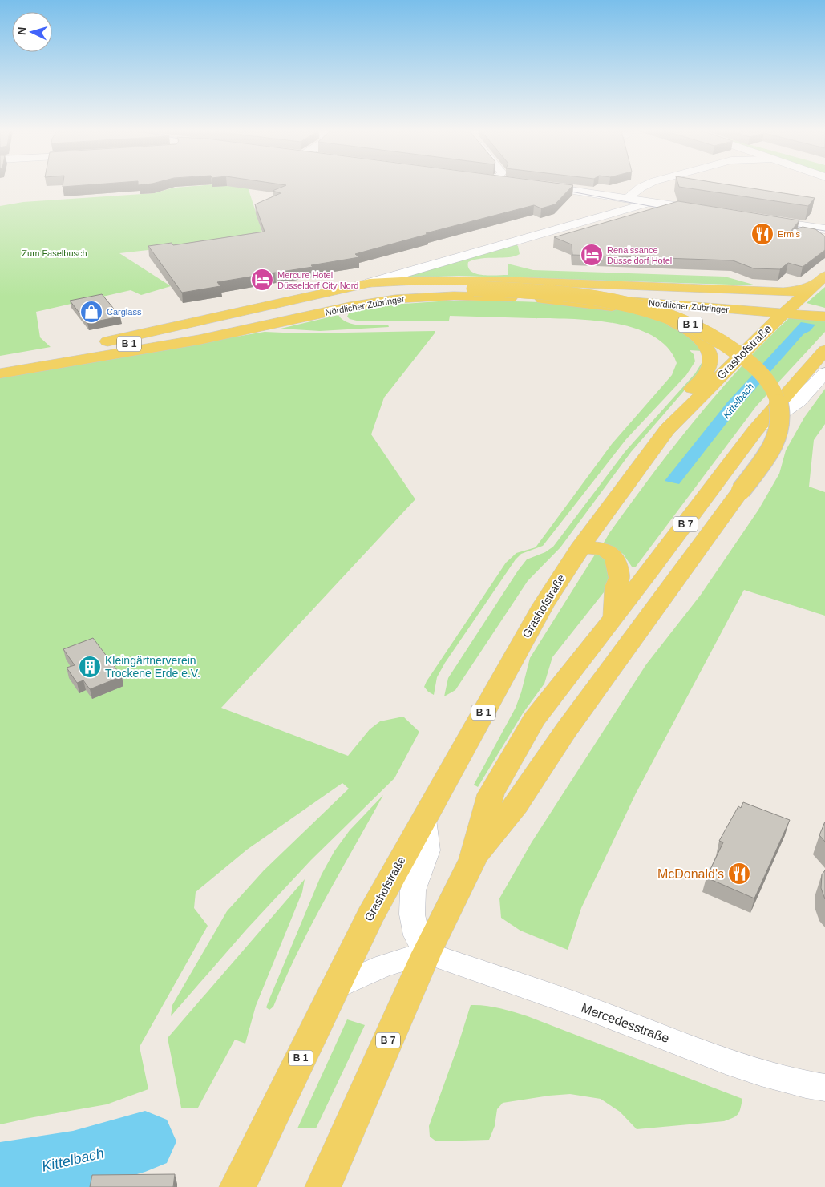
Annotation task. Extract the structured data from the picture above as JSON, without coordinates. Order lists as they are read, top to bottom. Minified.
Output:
{"streets":{"main road":["Nördlicher Zubringer","B 1","Grashofstraße","B 7"],"street":["Mercedesstraße"]},"crossings":[["Nördlicher Zubringer","B 1"],["Nördlicher Zubringer","Grashofstraße"],["B 1","Grashofstraße"],["B 1","B 7"],["B 7","Mercedesstraße"]],"water":["Kittelbach"],"parks":["Zum Faselbusch"],"places":{"restaurant":["Ermis","McDonald's"],"hotel":["Renaissance Düsseldorf Hotel","Mercure Hotel Düsseldorf City Nord"],"shop":["Carglass"],"building":["Kleingärtnerverein Trockene Erde e.V."]},"north":"left"}
